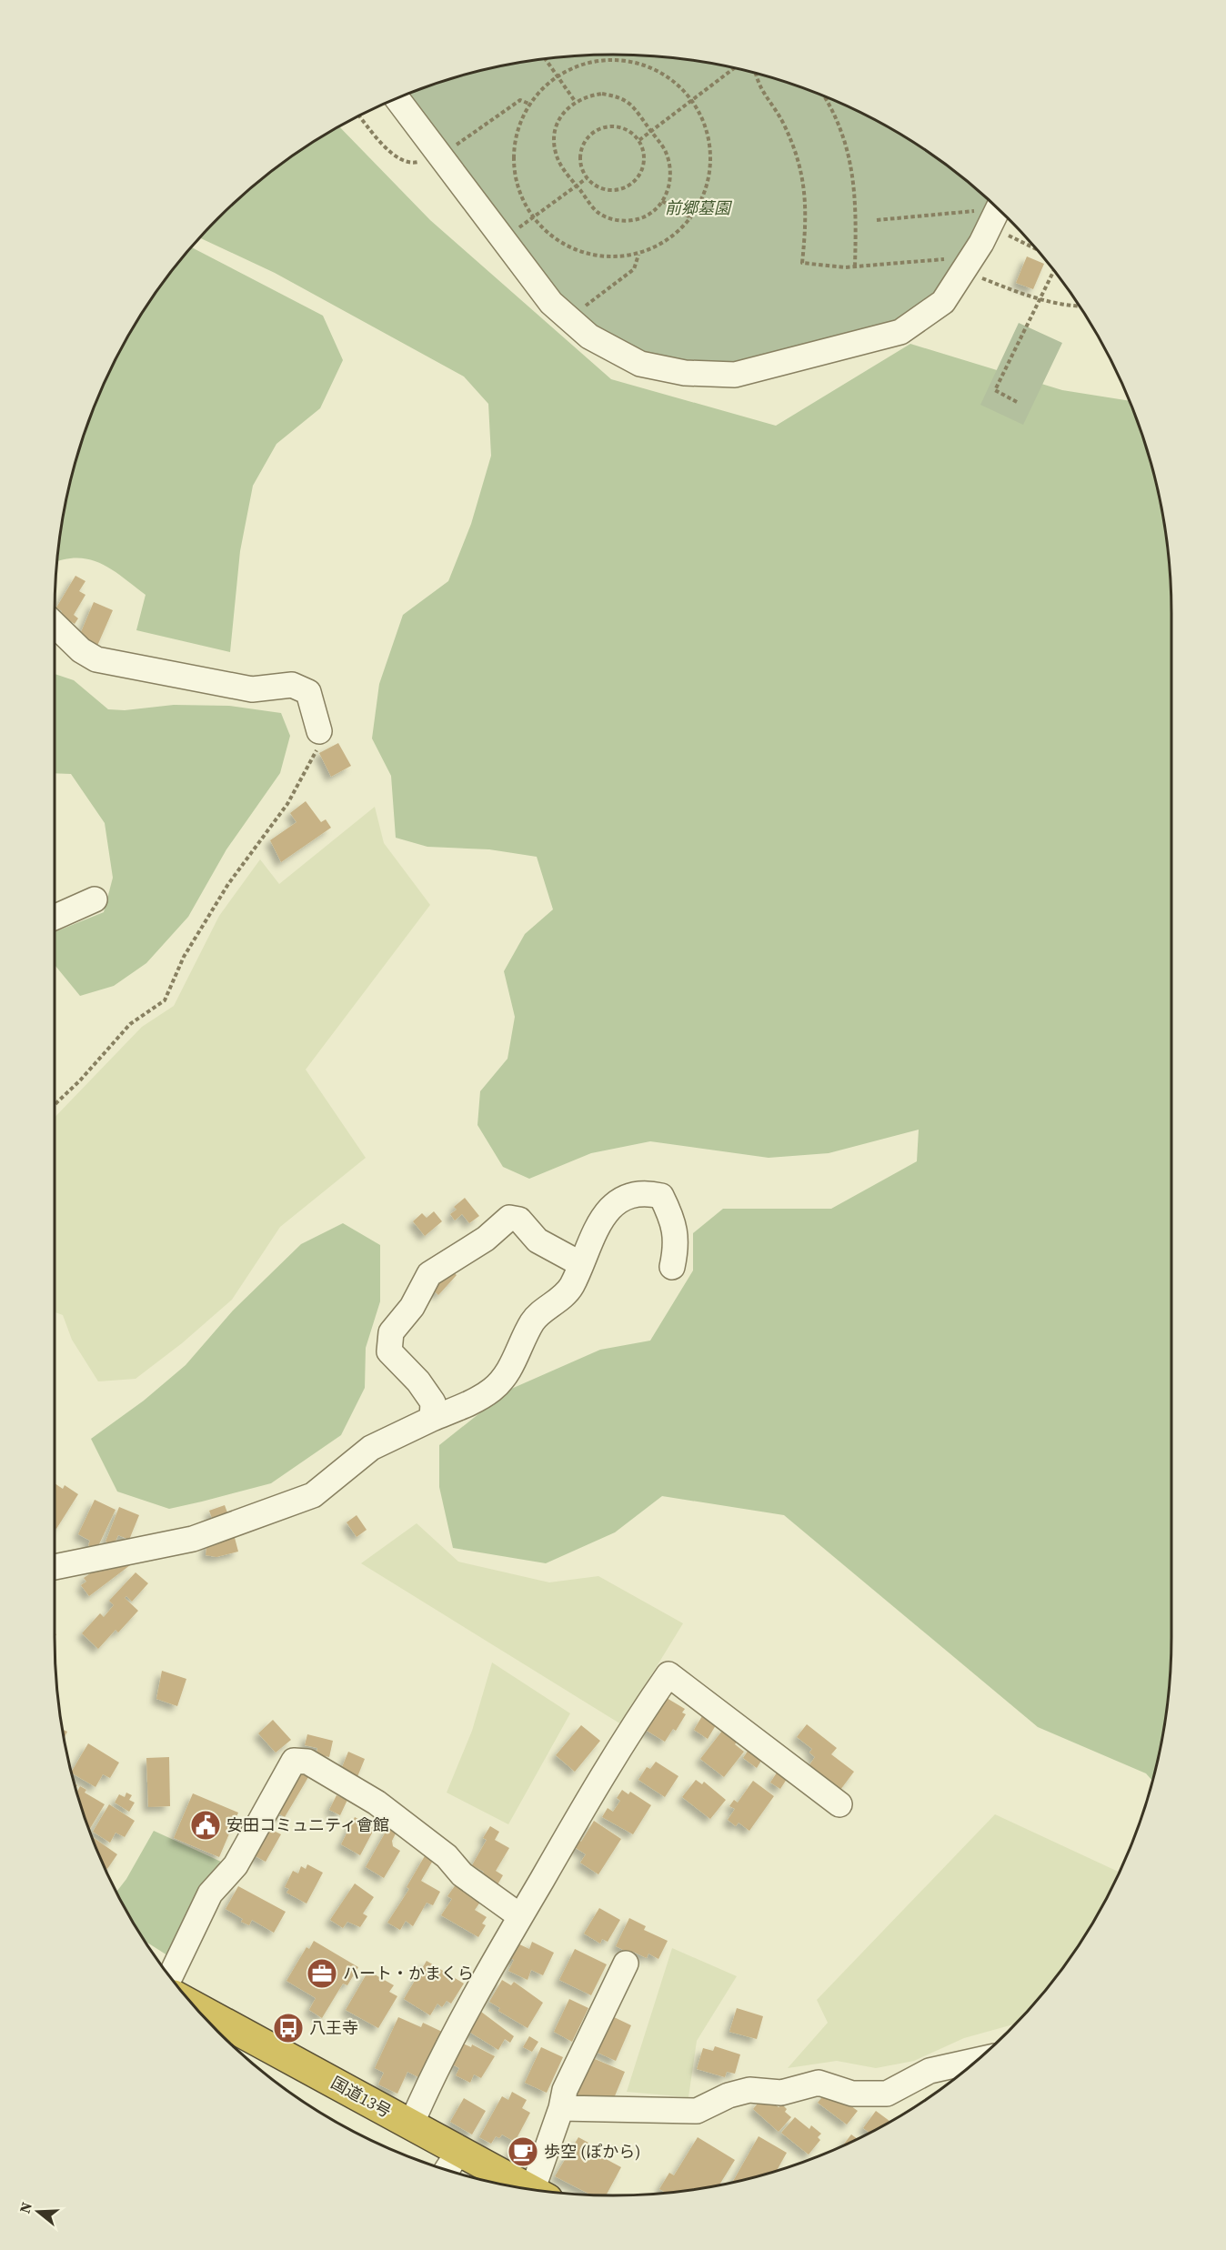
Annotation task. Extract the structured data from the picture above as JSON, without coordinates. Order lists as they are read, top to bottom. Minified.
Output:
{"streets":{"highway":["国道13号"]},"parks":["前郷墓園"],"places":{"public building":["安田コミュニティ會館"],"office":["ハート・かまくら"],"bus stop":["八王寺"],"cafe":["歩空 (ぽから)"]},"north":"left"}
